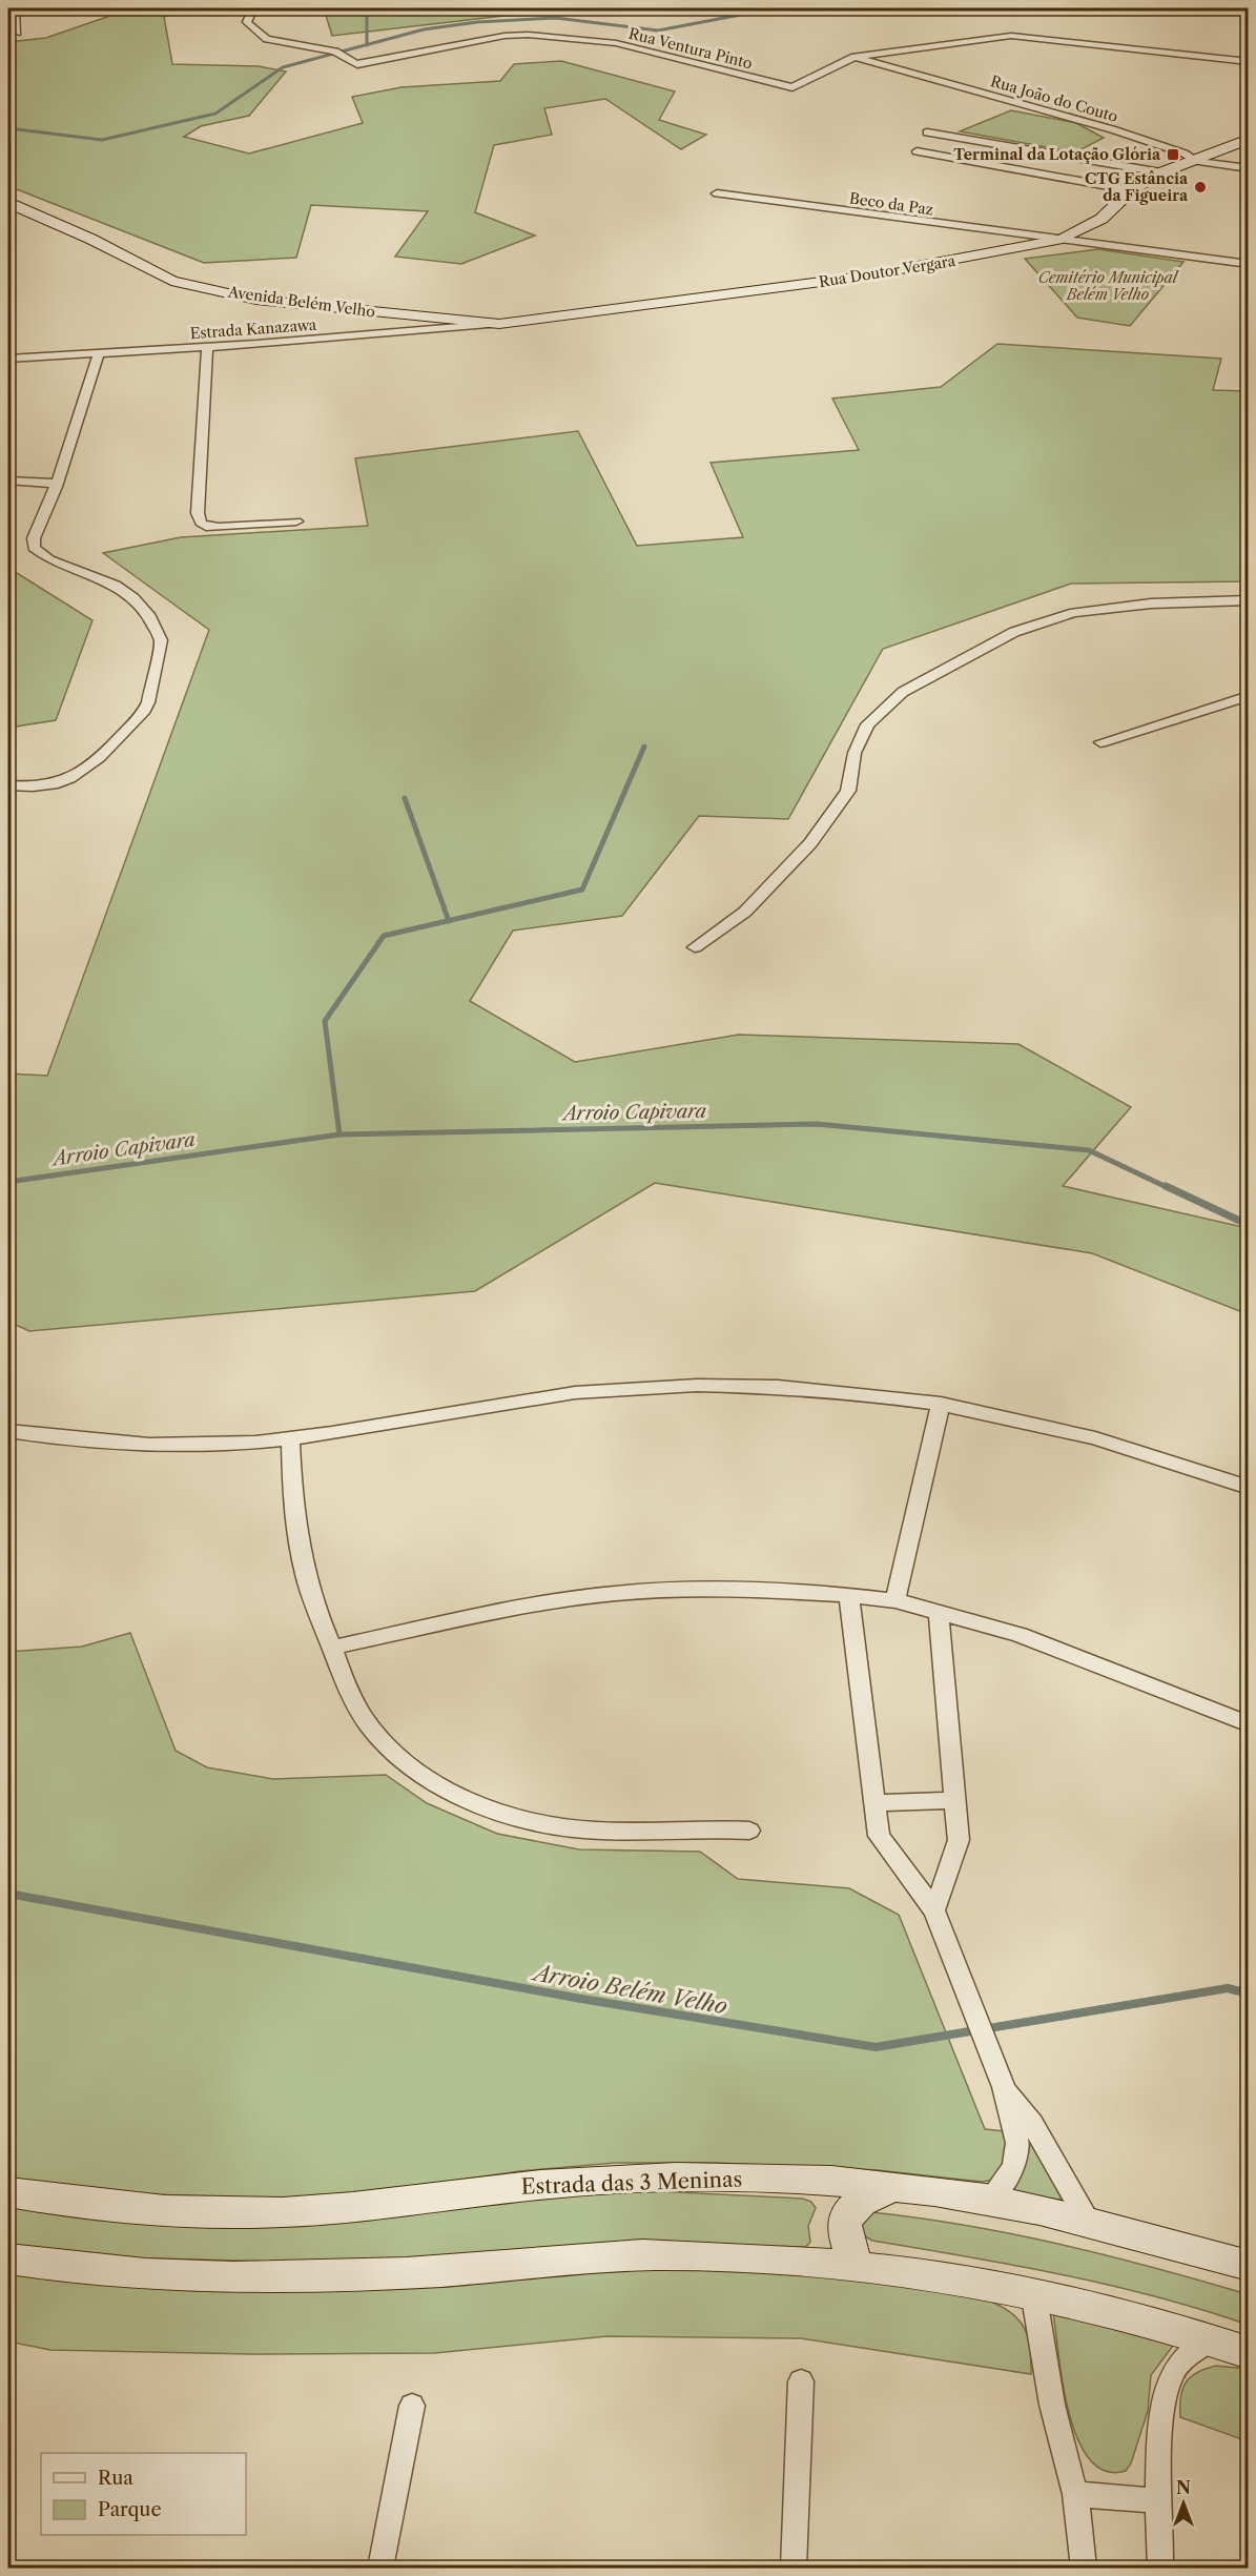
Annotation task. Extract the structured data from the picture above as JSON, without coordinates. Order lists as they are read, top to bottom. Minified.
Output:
{"streets":{"main road":["Rua Doutor Vergara","Avenida Belém Velho","Estrada das 3 Meninas"],"street":["Rua Ventura Pinto","Rua João do Couto","Beco da Paz","Estrada Kanazawa"]},"crossings":[["Rua Ventura Pinto","Rua João do Couto"],["Rua João do Couto","Rua Doutor Vergara"],["Beco da Paz","Rua Doutor Vergara"],["Rua Doutor Vergara","Avenida Belém Velho"],["Rua Doutor Vergara","Estrada Kanazawa"],["Avenida Belém Velho","Estrada Kanazawa"]],"water":["Arroio Capivara","Arroio Belém Velho"],"parks":["Cemitério Municipal Belém Velho"],"places":{"transit":["Terminal da Lotação Glória"],"other":["CTG Estância da Figueira"]},"legend":["Rua","Parque"],"north":"top"}
